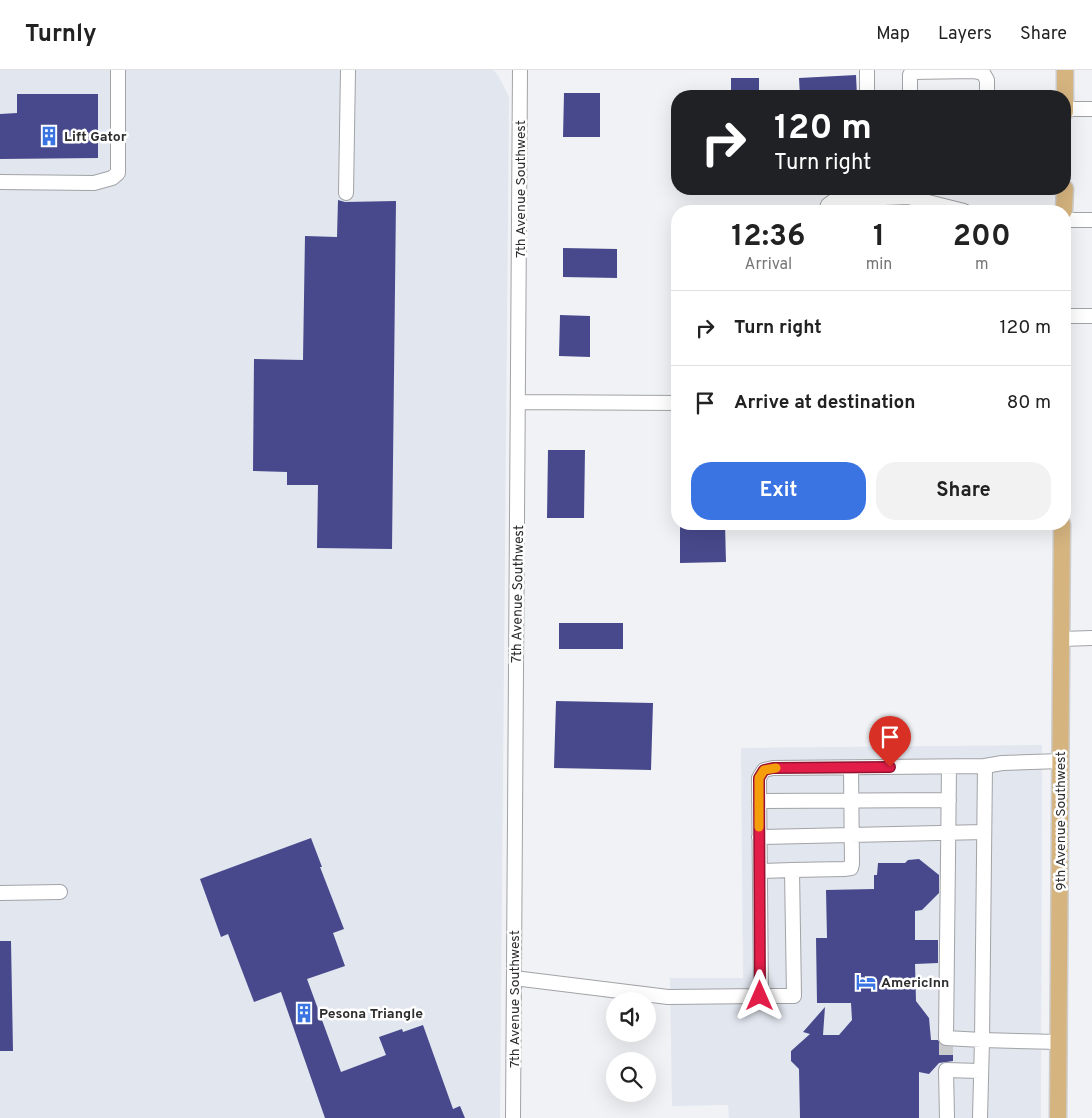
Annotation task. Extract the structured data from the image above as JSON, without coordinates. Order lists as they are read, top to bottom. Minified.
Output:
{"streets":{"main road":["9th Avenue Southwest"],"street":["7th Avenue Southwest"]},"places":{"building":["Lift Gator","Pesona Triangle"],"hotel":["AmericInn"]},"page":{"header":"Turnly","nav":["Map","Layers","Share"],"turn":["120 m","Turn right"],"eta":["12:36","Arrival","1","min","200","m"],"list":[{"name":"Turn right","value":"120 m"},{"name":"Arrive at destination","value":"80 m"}],"buttons":["Exit","Share"]}}
